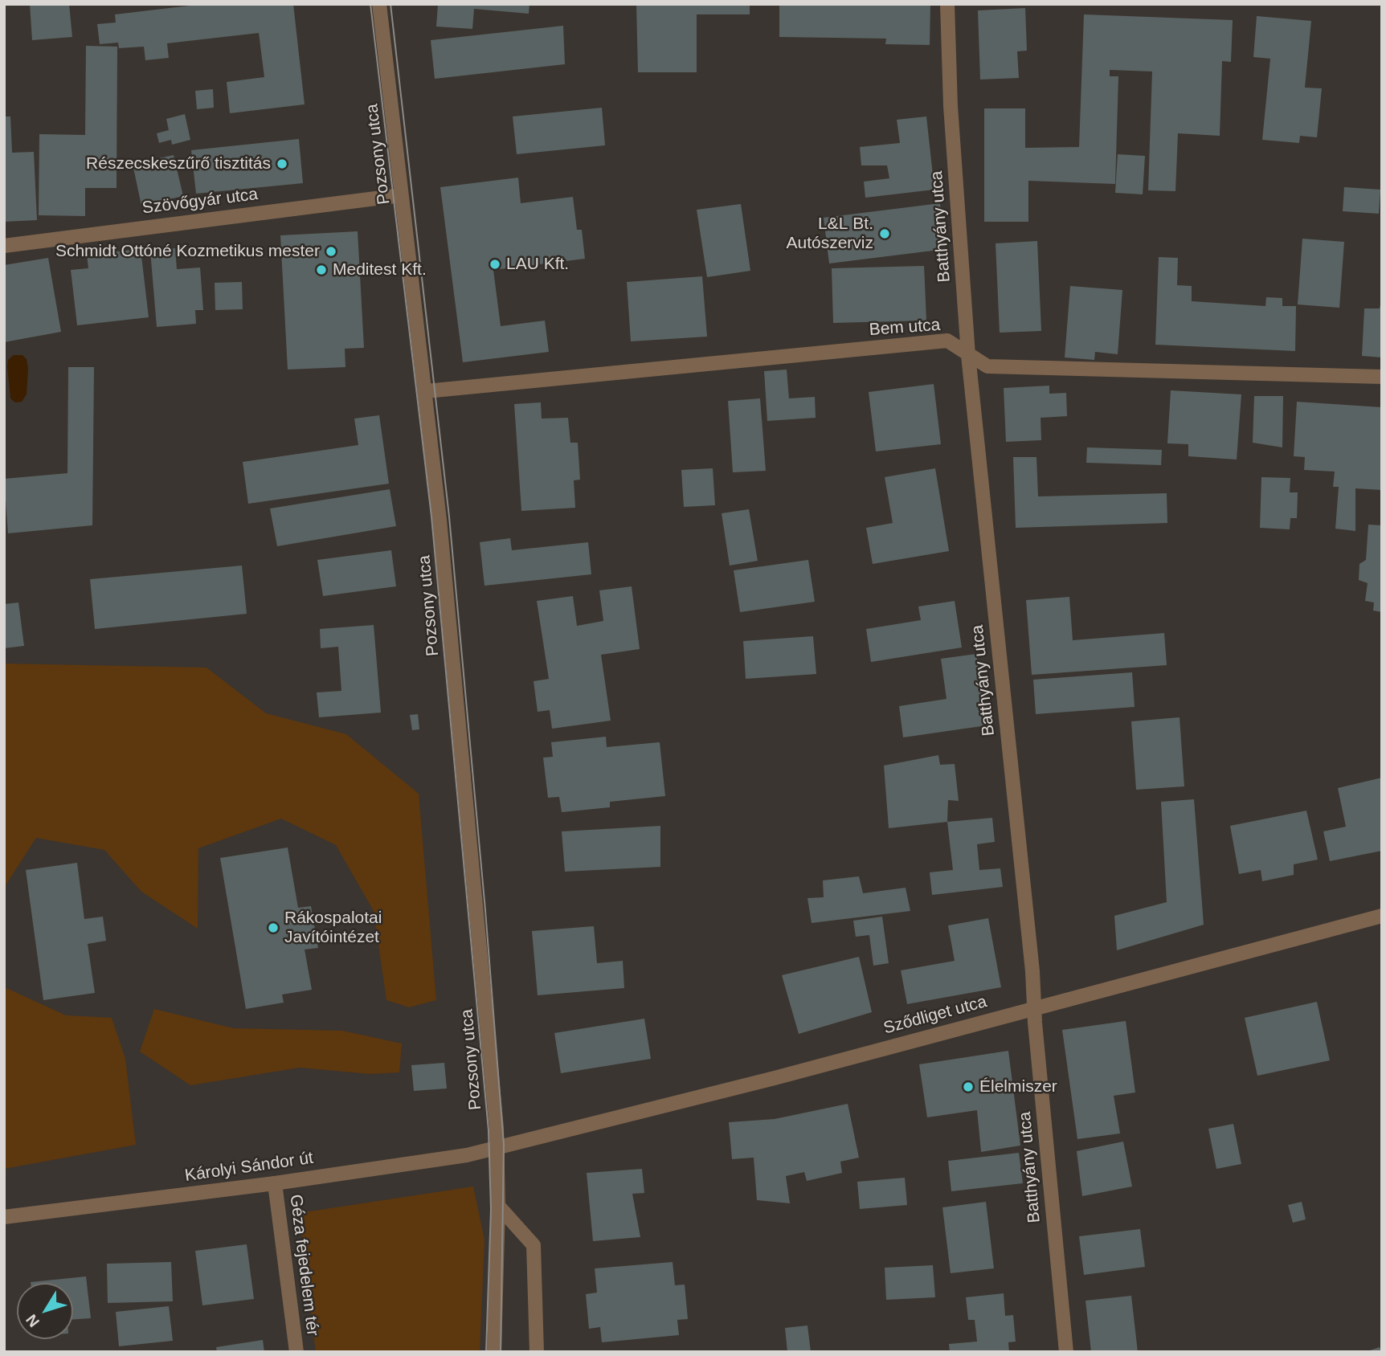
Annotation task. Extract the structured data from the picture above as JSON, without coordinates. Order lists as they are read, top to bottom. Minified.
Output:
{"streets":{"street":["Pozsony utca","Szövőgyár utca","Batthyány utca","Bem utca","Sződliget utca","Károlyi Sándor út","Géza fejedelem tér"]},"crossings":[["Pozsony utca","Szövőgyár utca"],["Pozsony utca","Bem utca"],["Pozsony utca","Sződliget utca"],["Pozsony utca","Károlyi Sándor út"],["Batthyány utca","Bem utca"],["Batthyány utca","Sződliget utca"],["Sződliget utca","Károlyi Sándor út"],["Károlyi Sándor út","Géza fejedelem tér"]],"places":["Részecskeszűrő tisztitás","L&L Bt. Autószerviz","Schmidt Ottóné Kozmetikus mester","LAU Kft.","Meditest Kft.","Rákospalotai Javítóintézet","Élelmiszer"],"north":"bottom left"}
